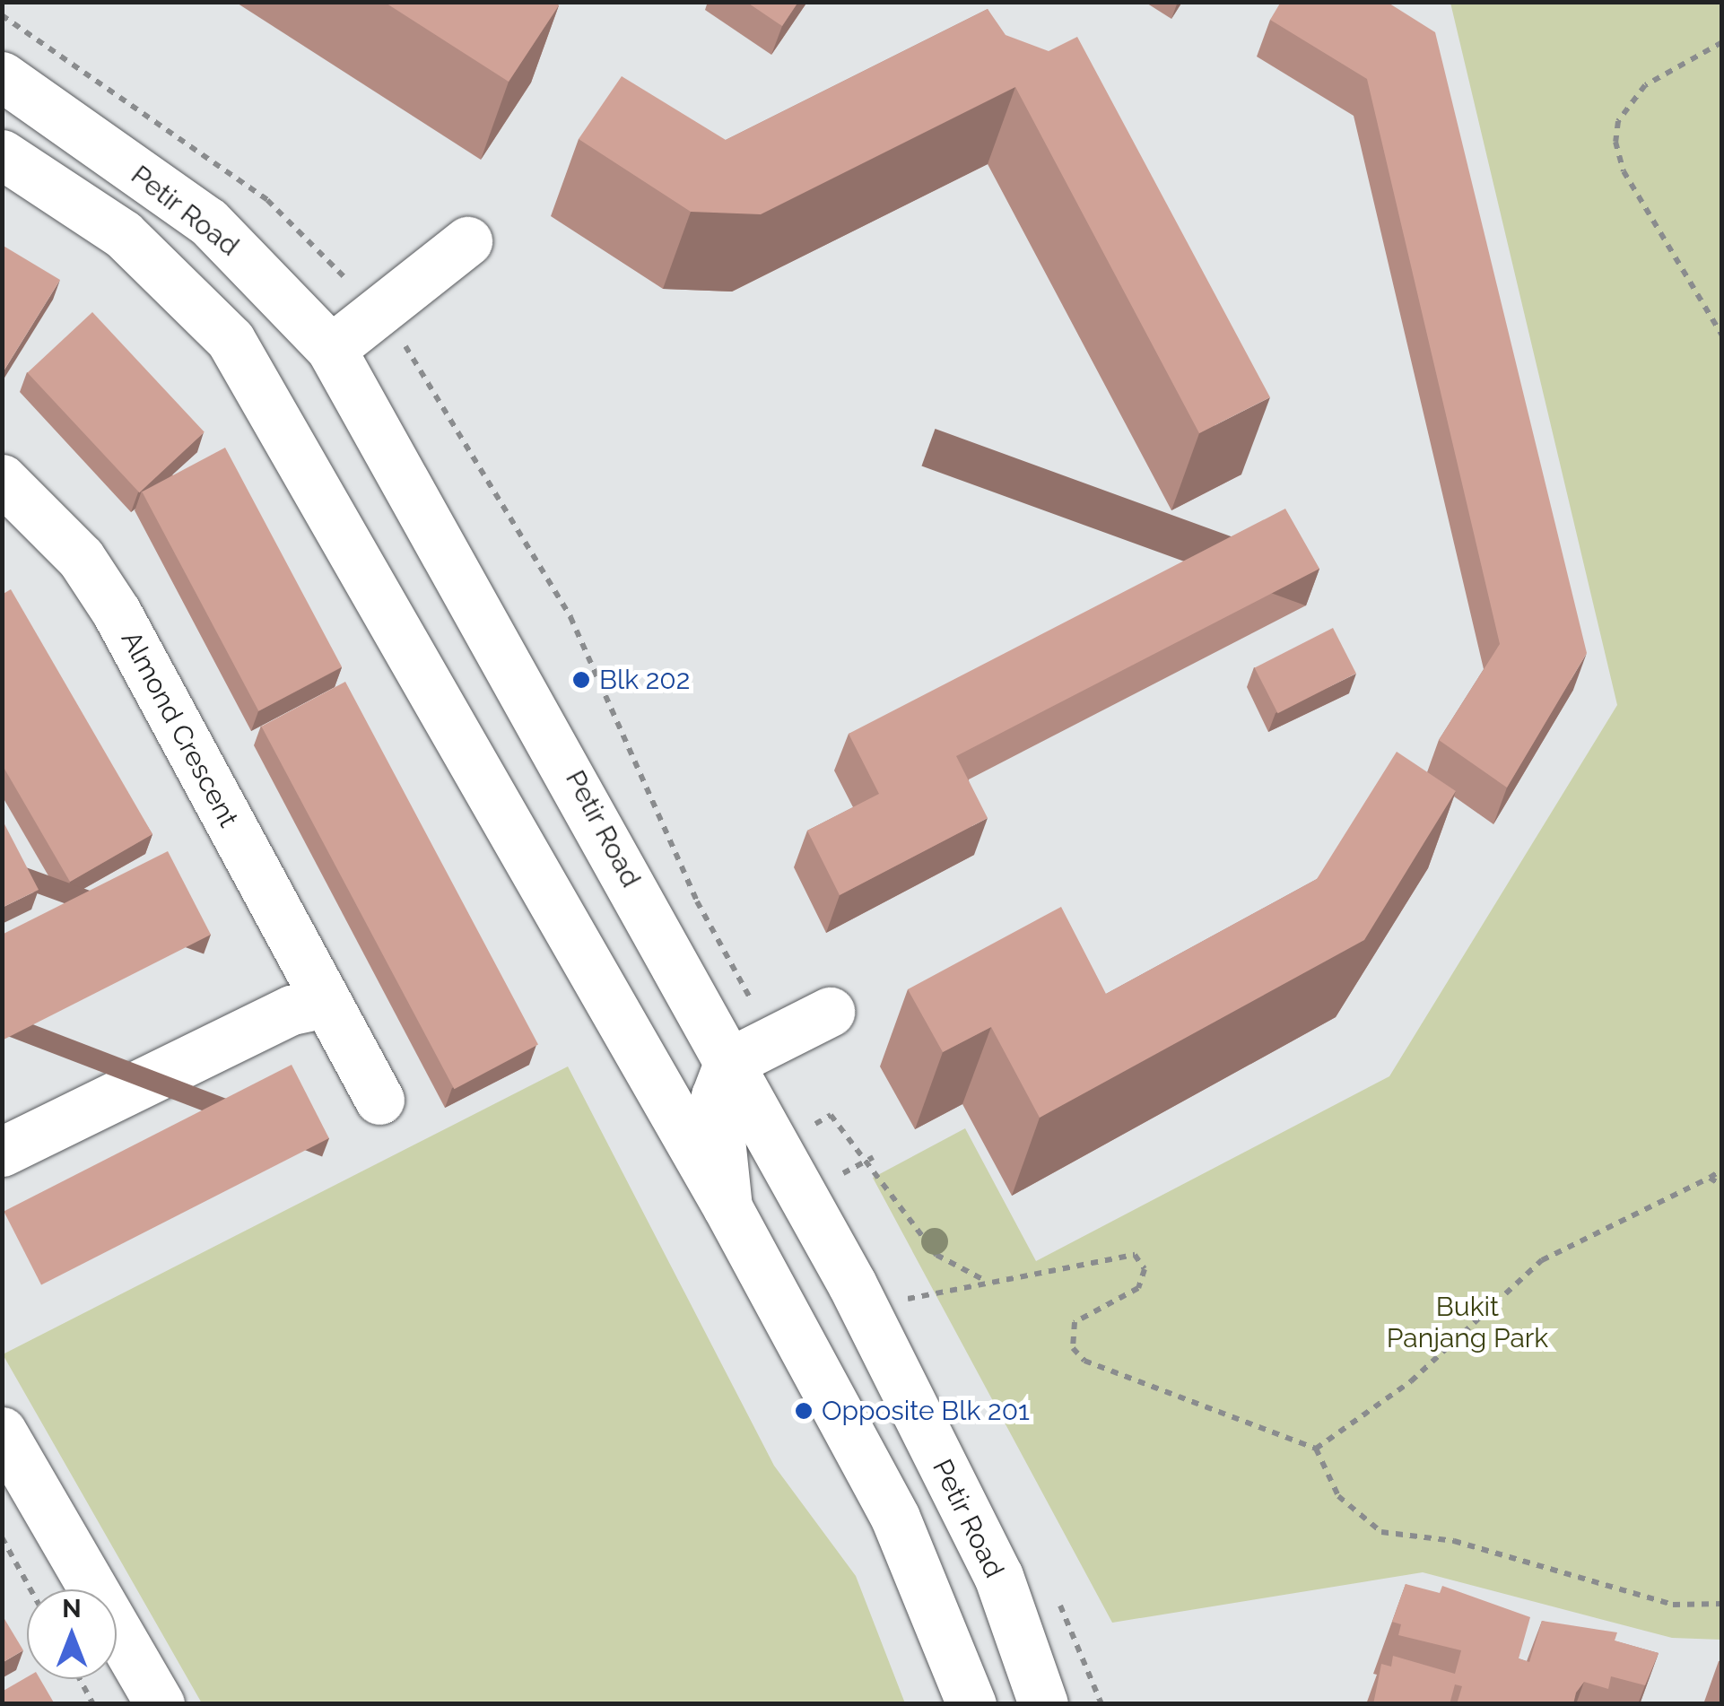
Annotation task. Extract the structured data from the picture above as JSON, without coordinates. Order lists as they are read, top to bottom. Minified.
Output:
{"streets":{"main road":["Petir Road","Almond Crescent"]},"parks":["Bukit Panjang Park"],"places":["Blk 202","Opposite Blk 201"],"north":"top"}
